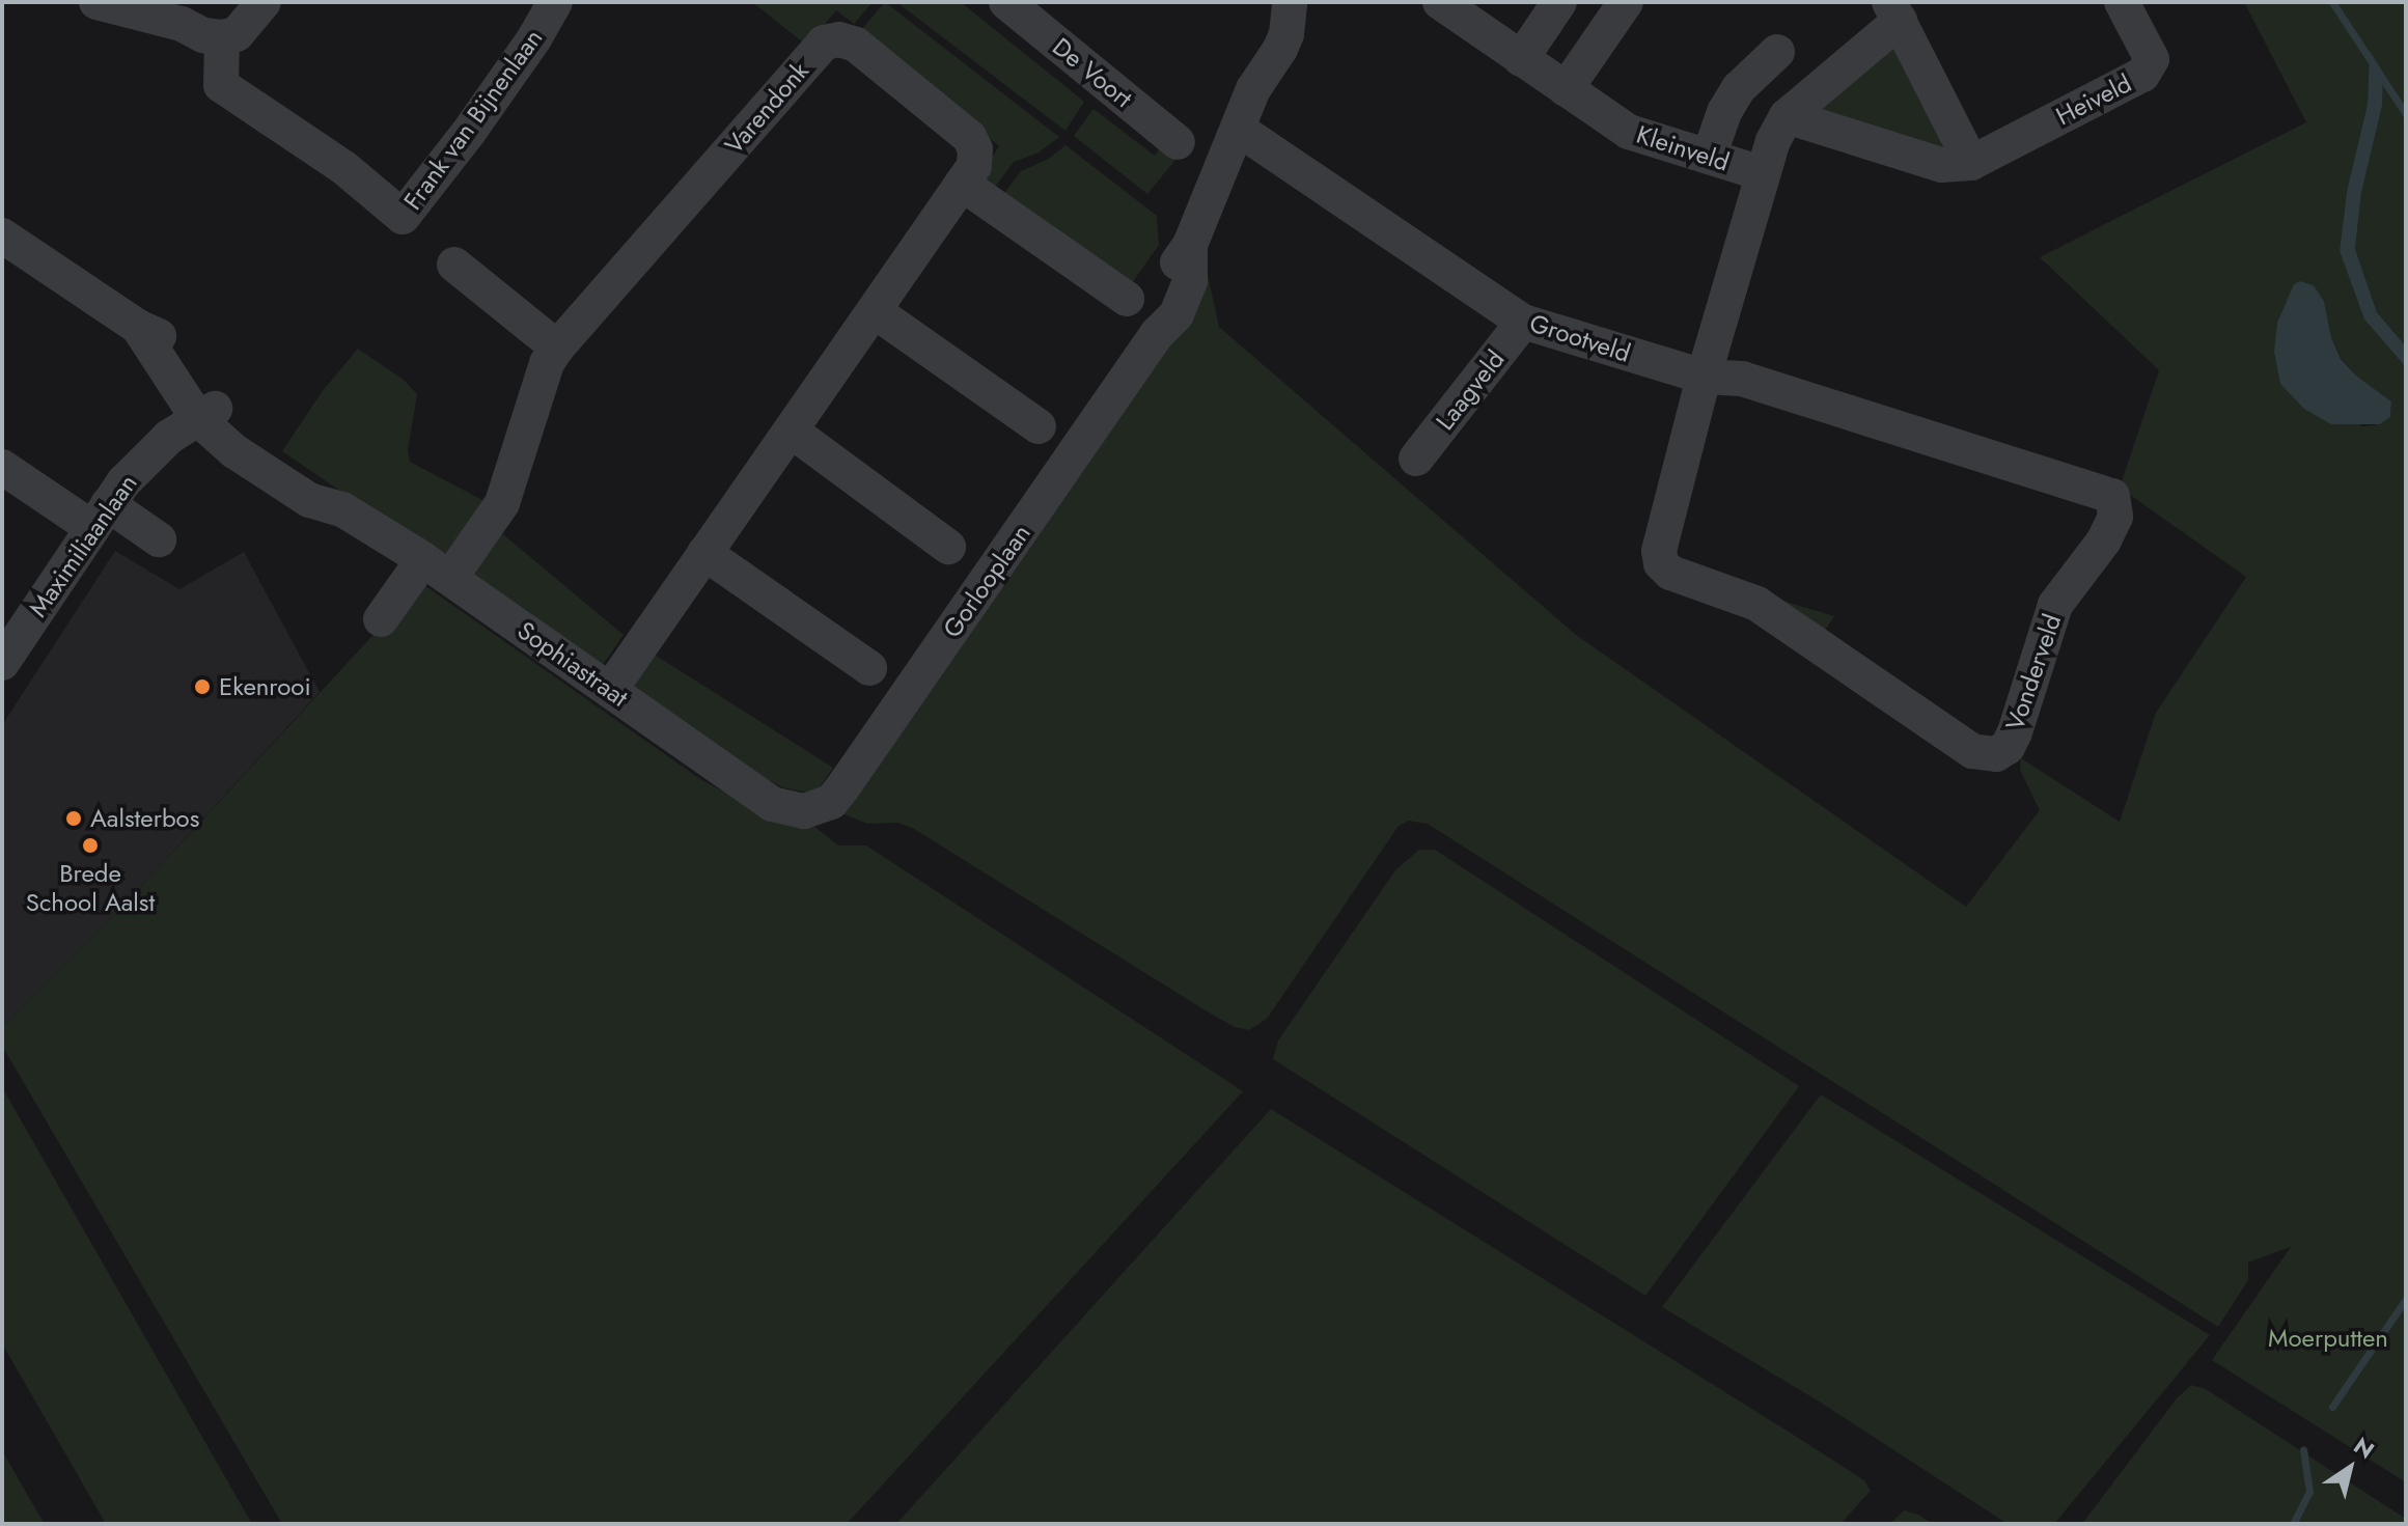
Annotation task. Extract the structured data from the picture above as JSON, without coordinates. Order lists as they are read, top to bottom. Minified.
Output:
{"streets":{"street":["De Voort","Heiveld","Varendonk","Frank van Bijnenlaan","Kleinveld","Grootveld","Laagveld","Maximiliaanlaan","Gorlooplaan","Sophiastraat","Vonderveld"]},"crossings":[["Varendonk","Sophiastraat"],["Grootveld","Laagveld"],["Grootveld","Gorlooplaan"],["Grootveld","Vonderveld"],["Maximiliaanlaan","Sophiastraat"],["Gorlooplaan","Sophiastraat"]],"parks":["Moerputten"],"places":["Ekenrooi","Aalsterbos","Brede School Aalst"],"north":"top right"}
